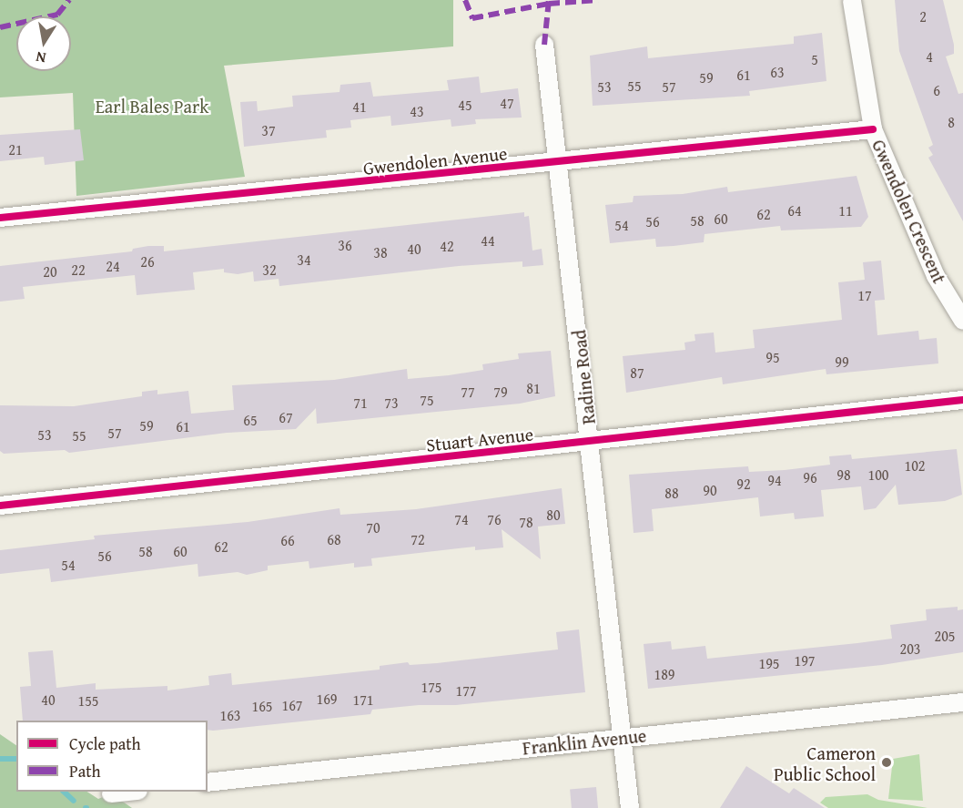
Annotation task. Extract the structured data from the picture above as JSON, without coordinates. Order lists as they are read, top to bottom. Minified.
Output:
{"streets":{"street":["Gwendolen Avenue","Gwendolen Crescent","Radine Road","Stuart Avenue","Franklin Avenue"]},"crossings":[["Gwendolen Avenue","Gwendolen Crescent"],["Gwendolen Avenue","Radine Road"],["Radine Road","Stuart Avenue"],["Radine Road","Franklin Avenue"]],"parks":["Earl Bales Park"],"places":["Cameron Public School"],"house_numbers":["2","4","5","63","61","59","55","53","57","6","47","45","41","43","8","37","21","64","11","62","60","58","56","54","44","36","42","40","38","34","26","24","22","32","20","17","95","99","87","81","77","79","75","71","73","67","65","59","61","57","53","55","102","98","100","96","94","92","90","88","80","74","76","78","70","68","72","66","62","58","60","56","54","205","203","197","195","189","175","177","169","40","171","155","167","165","163"],"legend":["Cycle path","Path"],"north":"bottom"}
